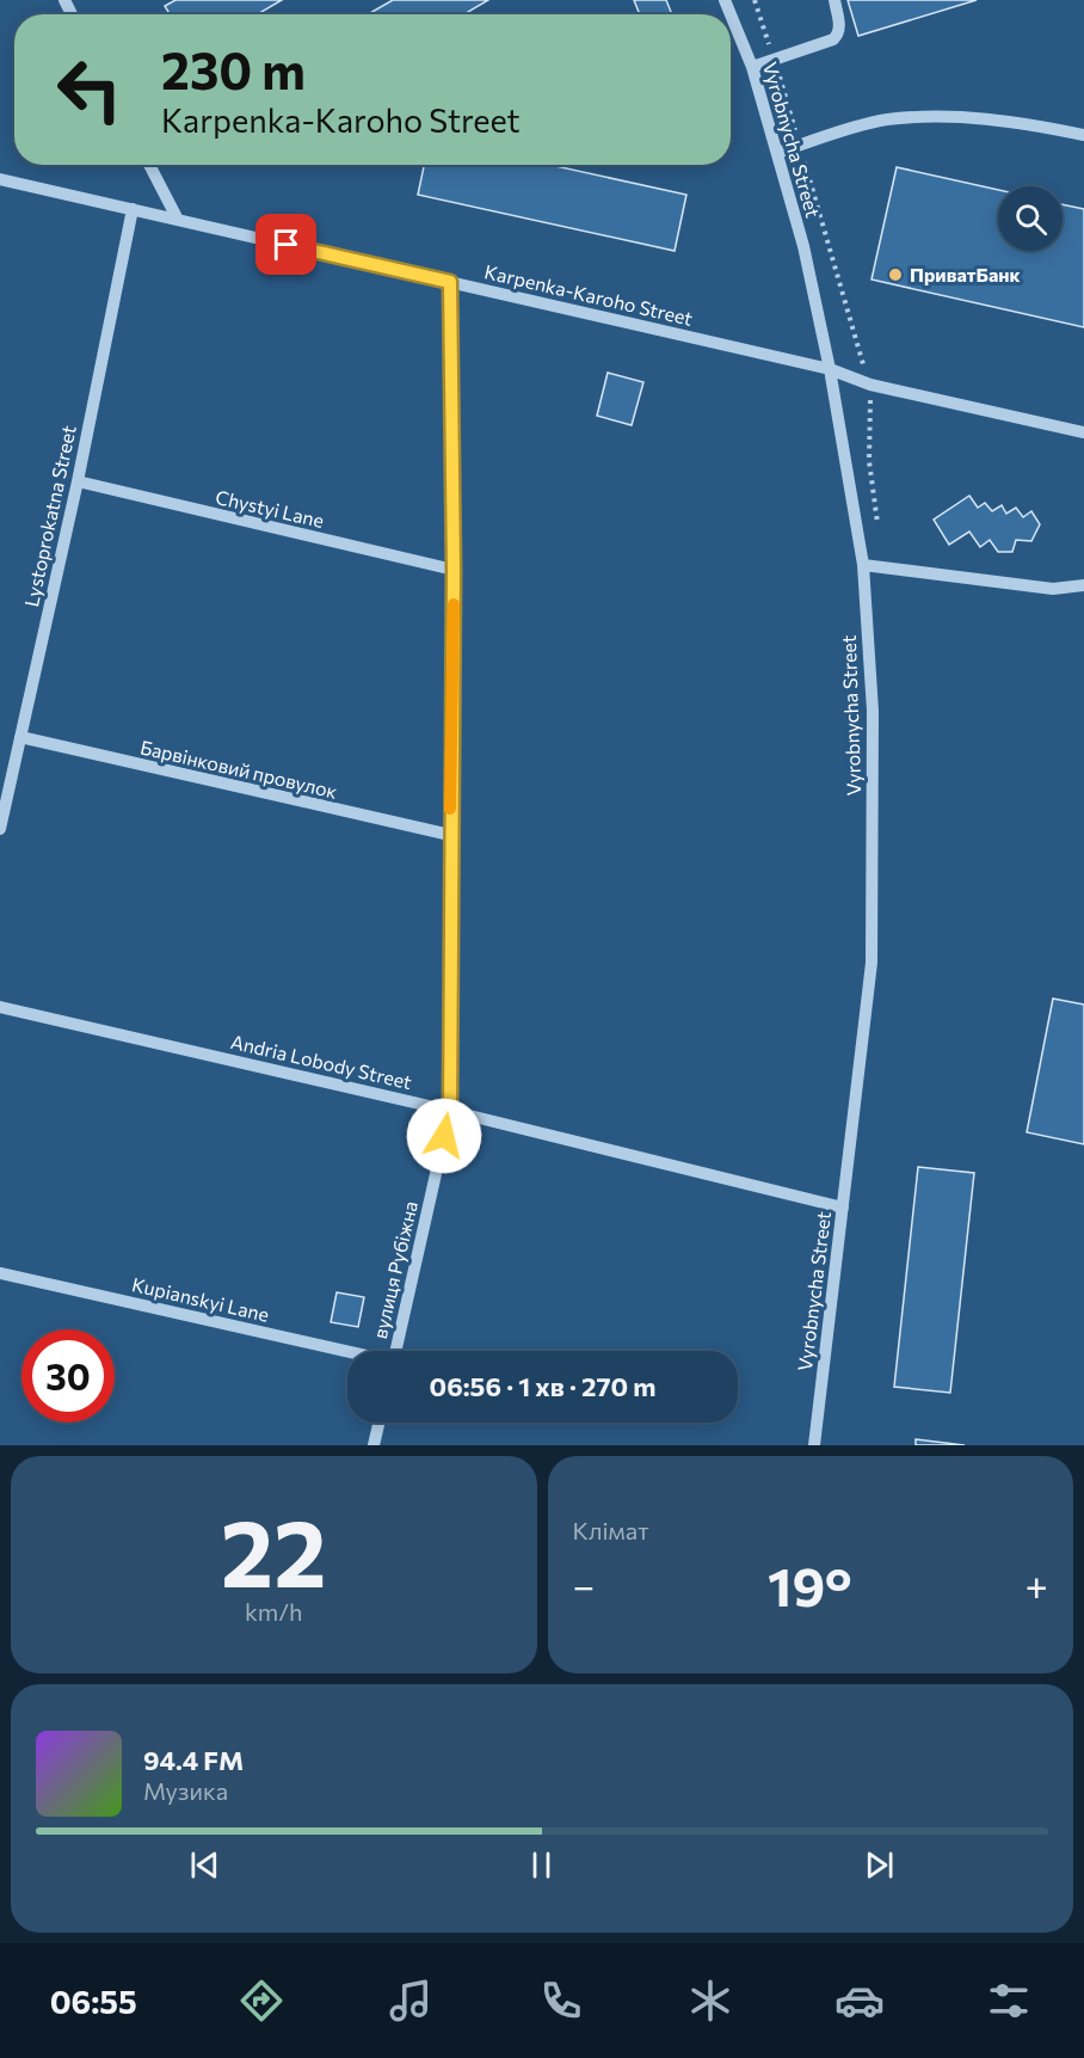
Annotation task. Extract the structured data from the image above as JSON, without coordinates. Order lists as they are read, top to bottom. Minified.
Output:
{"streets":{"street":["Vyrobnycha Street","Karpenka-Karoho Street","Chystyi Lane","Lystoprokatna Street","Барвінковий провулок","Andria Lobody Street","вулиця Рубіжна","Kupianskyi Lane"]},"crossings":[["Vyrobnycha Street","Karpenka-Karoho Street"],["Vyrobnycha Street","Andria Lobody Street"],["Karpenka-Karoho Street","Lystoprokatna Street"],["Karpenka-Karoho Street","вулиця Рубіжна"],["Chystyi Lane","Lystoprokatna Street"],["Chystyi Lane","вулиця Рубіжна"],["Lystoprokatna Street","Барвінковий провулок"],["Барвінковий провулок","вулиця Рубіжна"],["Andria Lobody Street","вулиця Рубіжна"]],"places":["ПриватБанк"],"page":{"turn":["230 m","Karpenka-Karoho Street"],"limit":"30","trip":"06:56 · 1 хв · 270 m","tile":[["22","km/h"],"Клімат"],"heat":["−","19°","+"],"song":["94.4 FM","Музика"],"tabs":"06:55"}}
